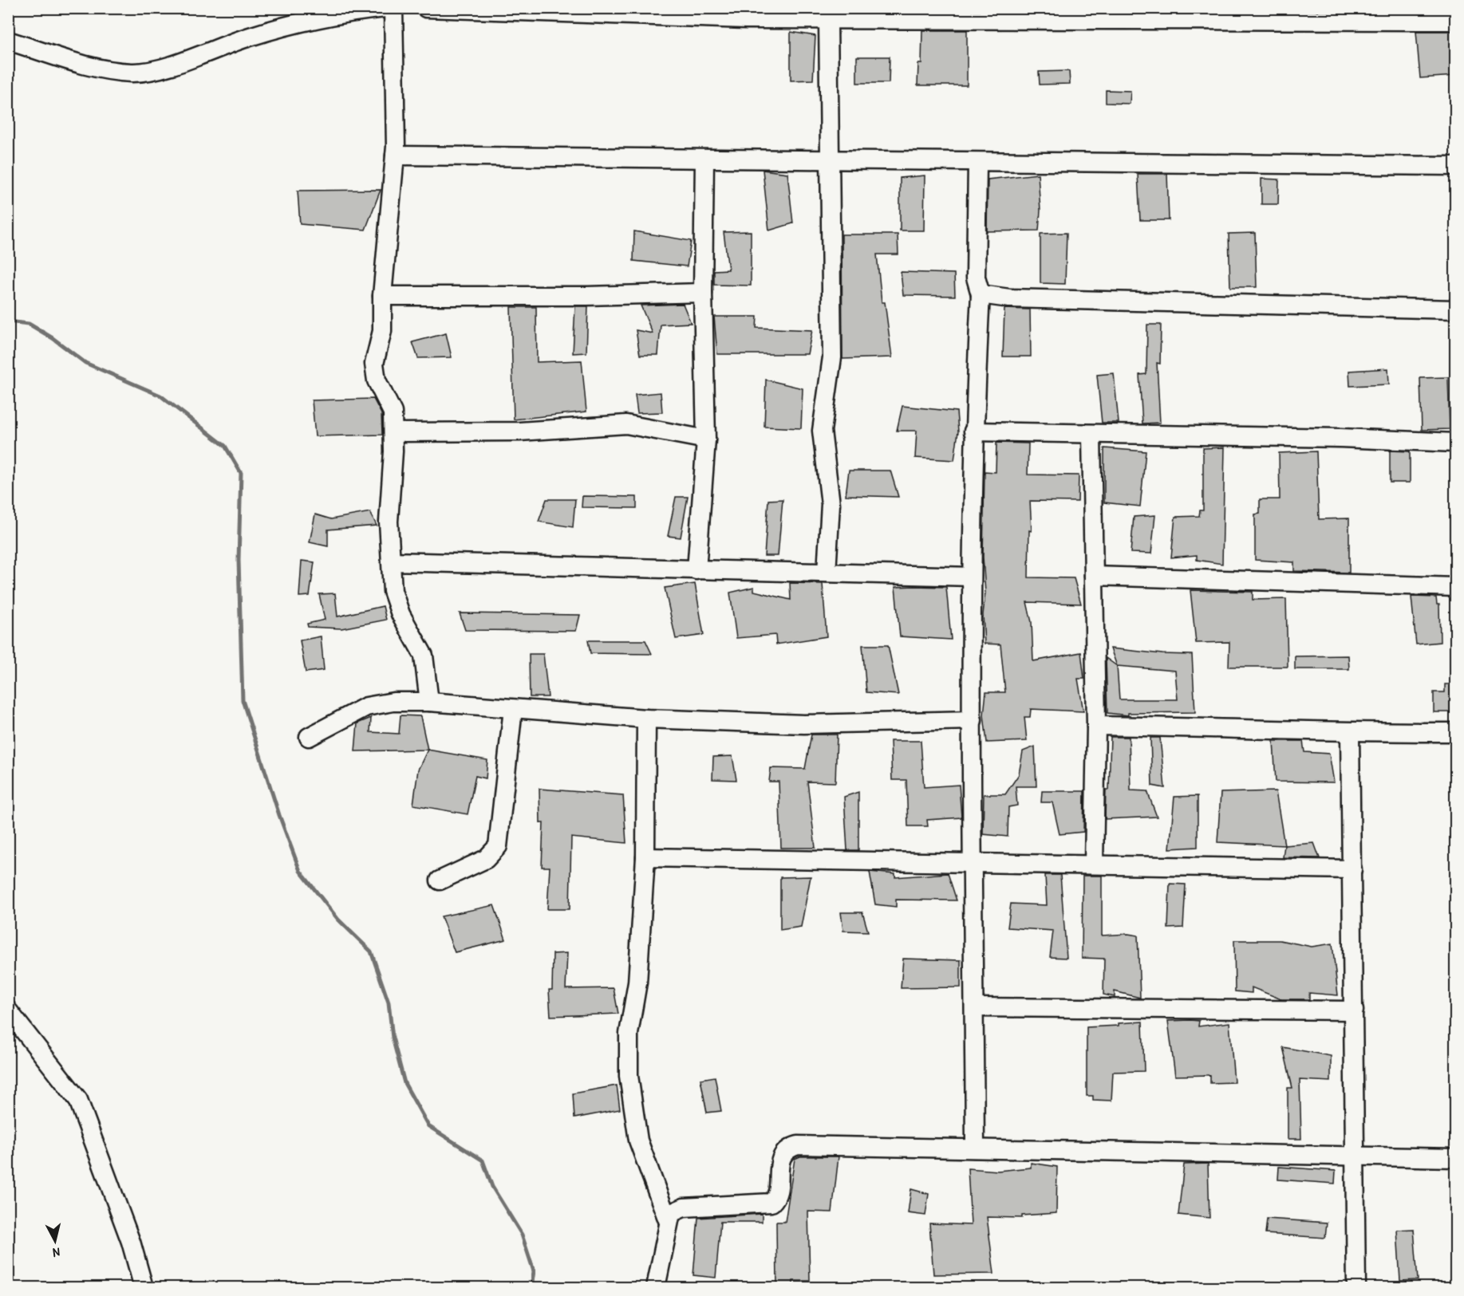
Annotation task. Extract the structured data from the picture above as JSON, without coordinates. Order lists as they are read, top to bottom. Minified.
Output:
{"north":"bottom"}
